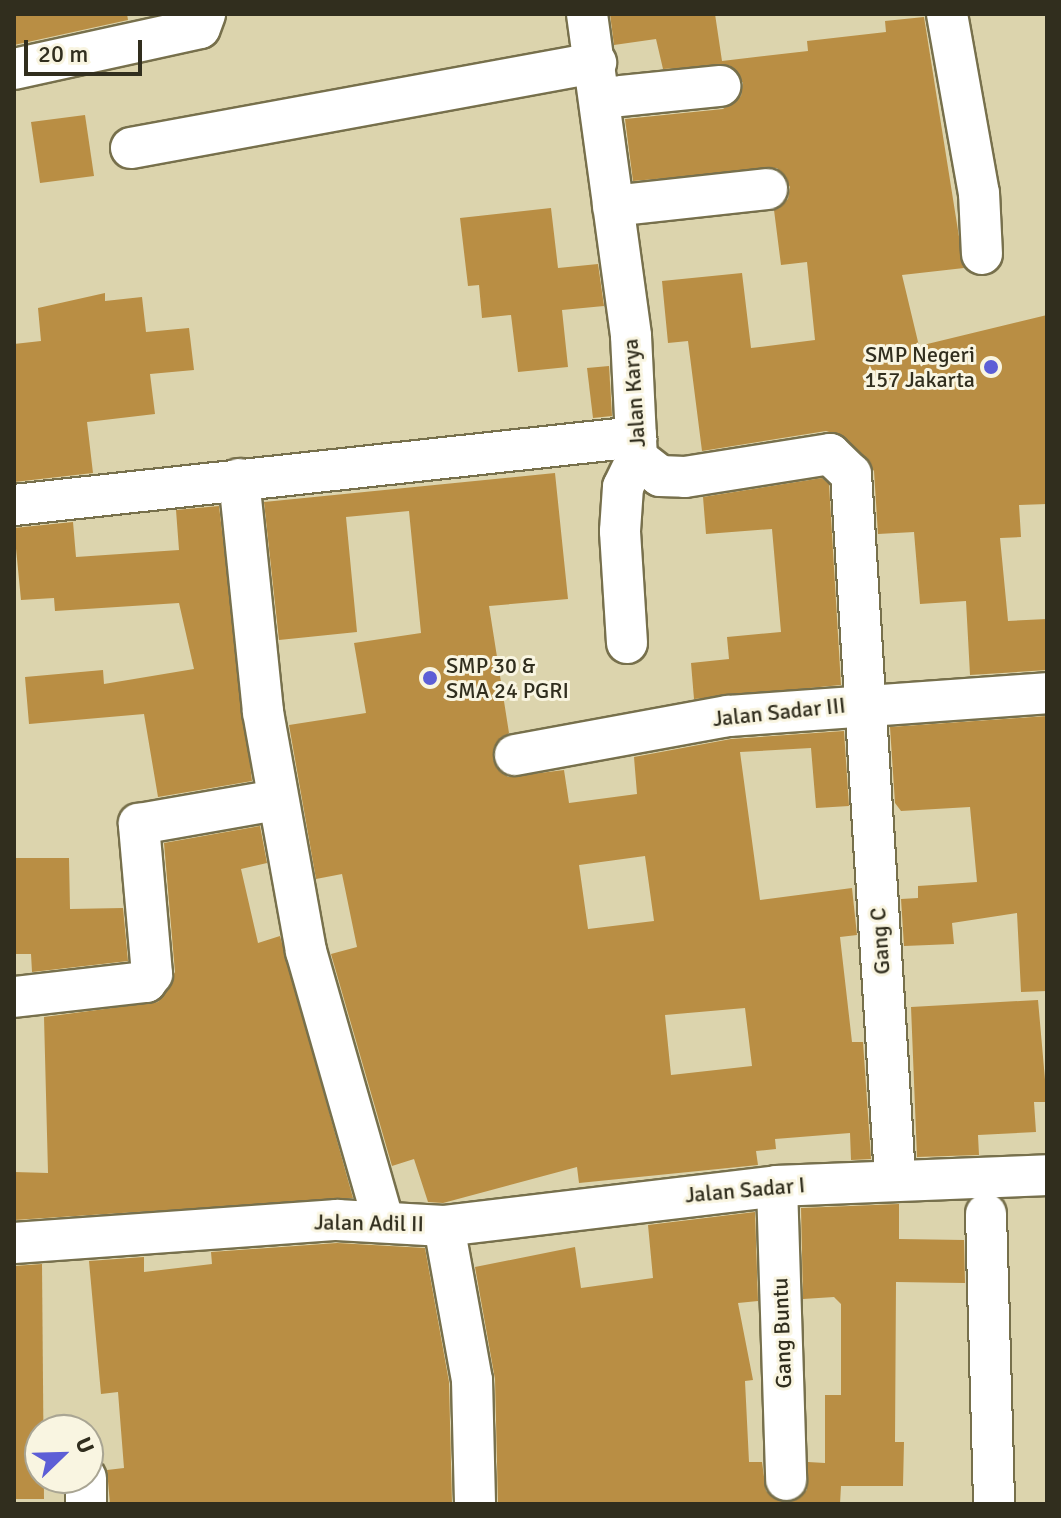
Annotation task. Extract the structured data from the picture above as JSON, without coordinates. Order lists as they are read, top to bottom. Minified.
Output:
{"streets":{"street":["Jalan Karya","Jalan Sadar III","Gang C","Jalan Sadar I","Jalan Adil II","Gang Buntu"]},"crossings":[["Jalan Karya","Jalan Sadar III"],["Jalan Karya","Gang C"],["Jalan Sadar III","Gang C"],["Gang C","Jalan Sadar I"],["Jalan Sadar I","Jalan Adil II"],["Jalan Sadar I","Gang Buntu"]],"places":["SMP Negeri 157 Jakarta","SMP 30 & SMA 24 PGRI"],"scale_bar":"20 m","north":"top right"}
